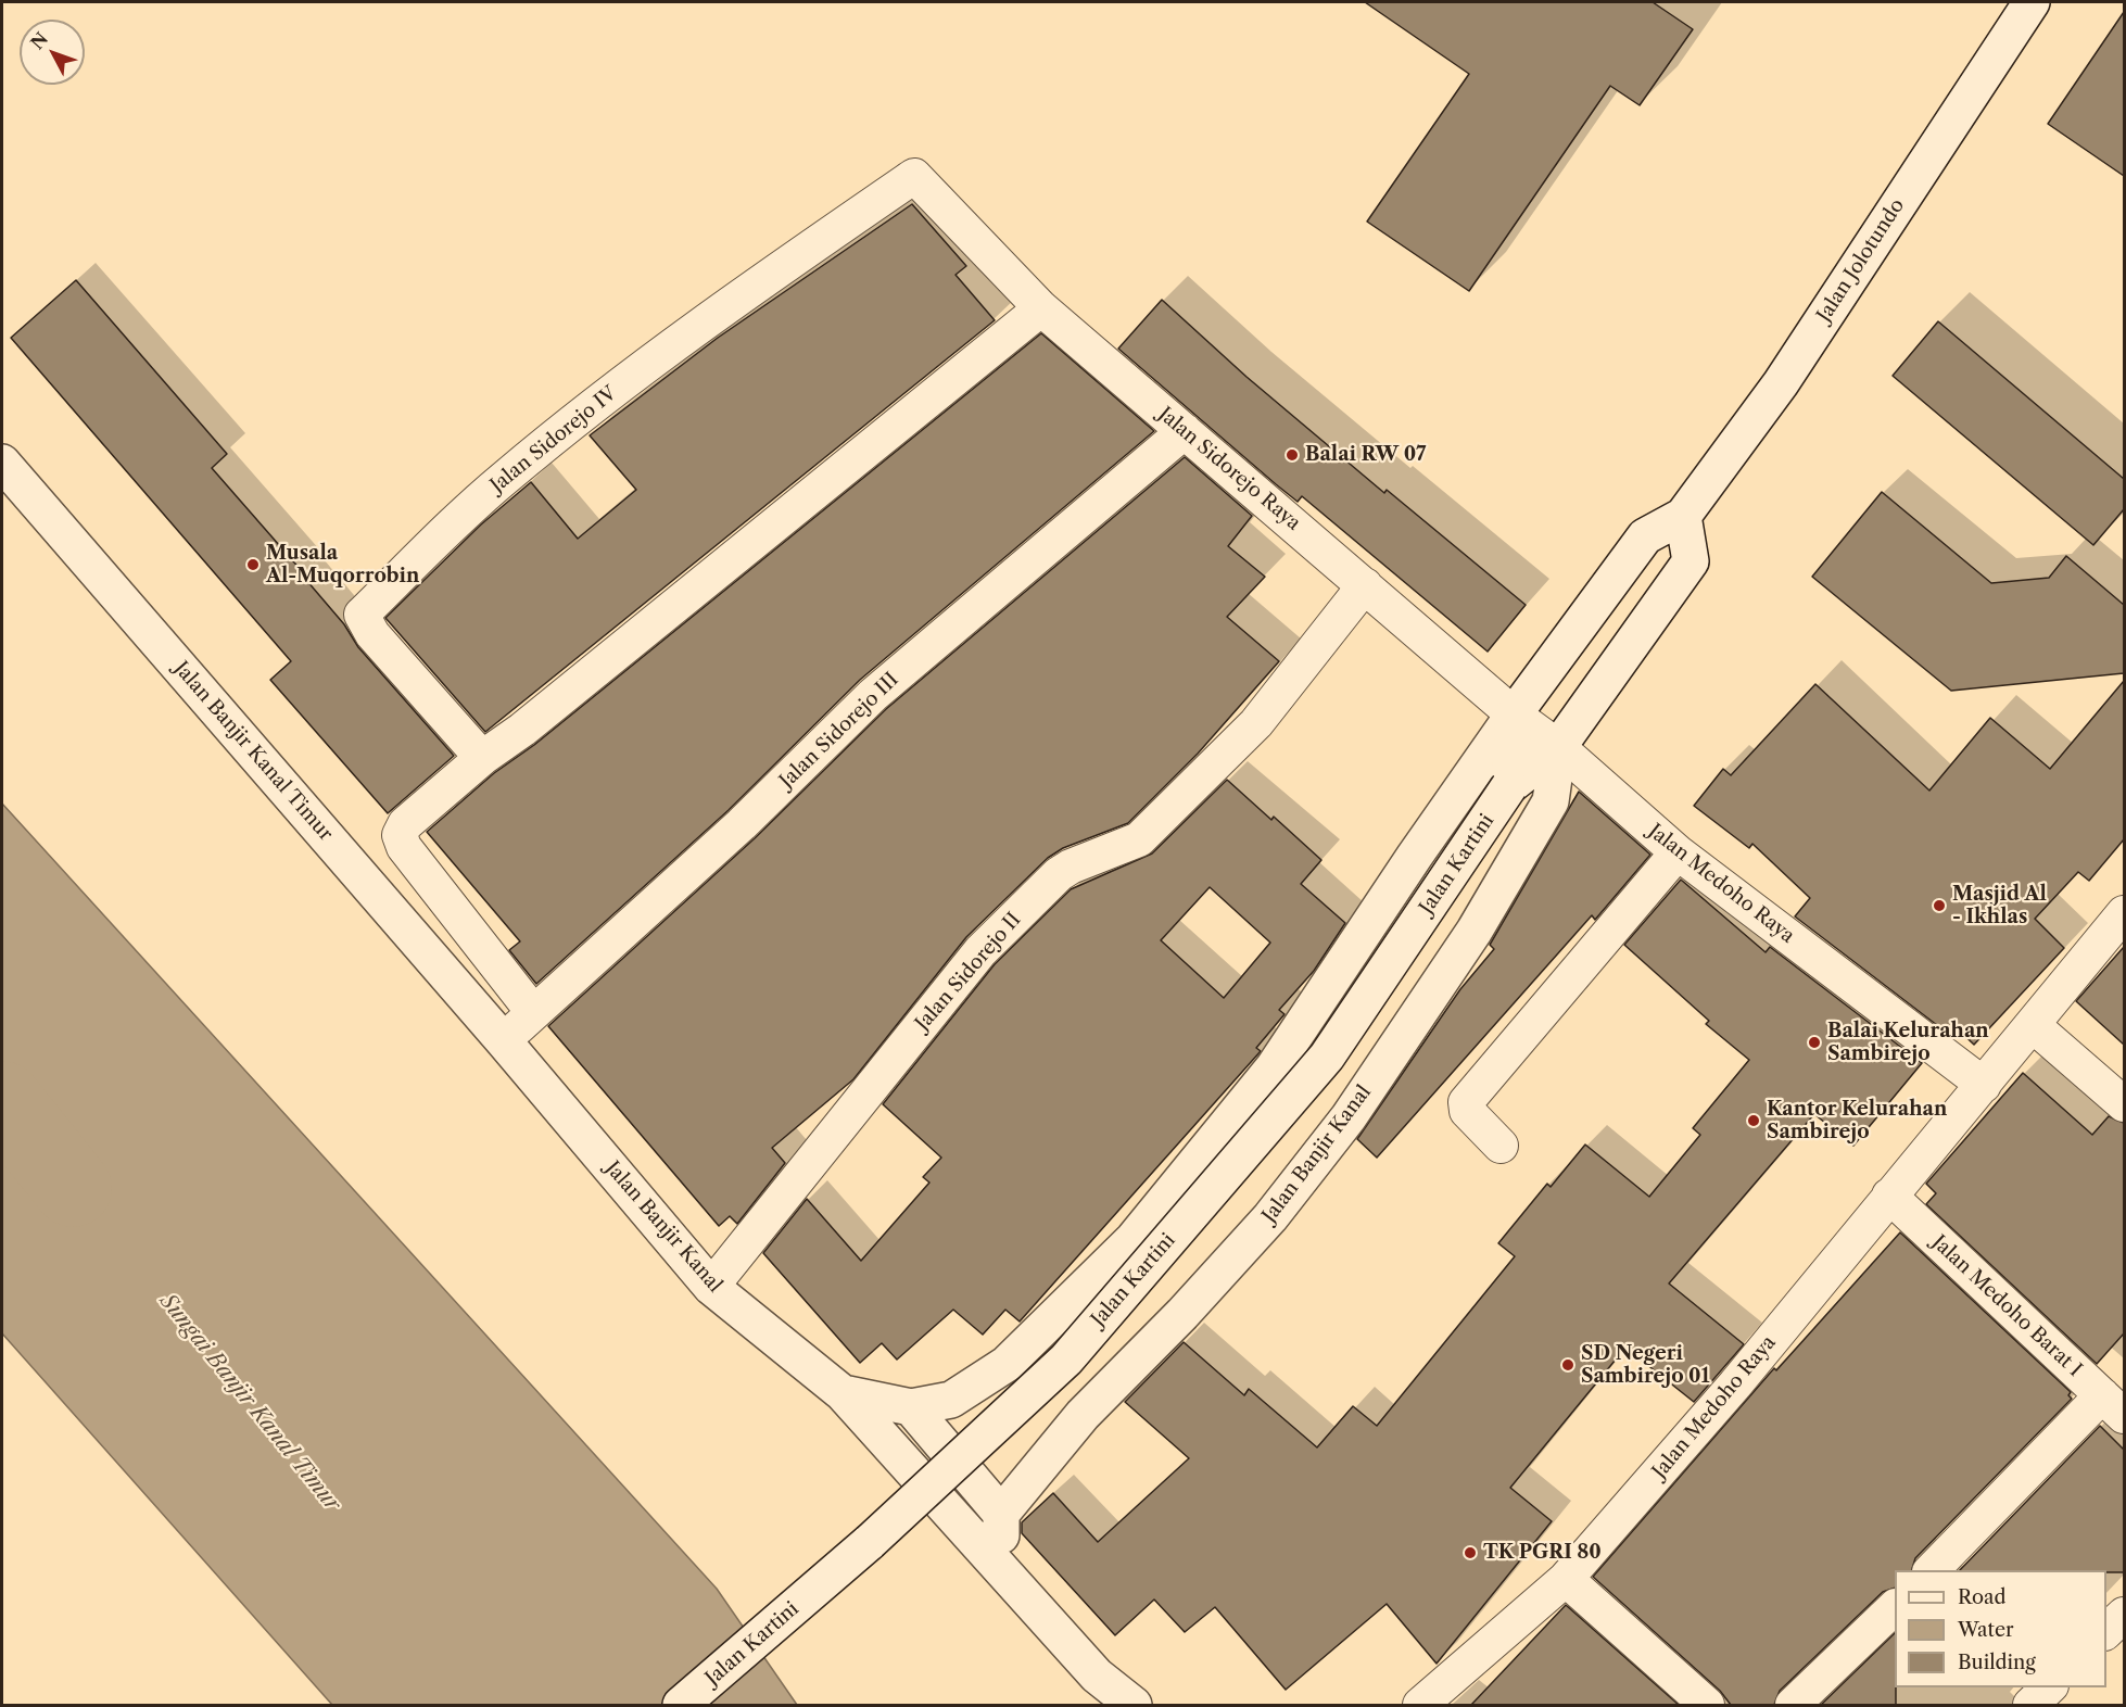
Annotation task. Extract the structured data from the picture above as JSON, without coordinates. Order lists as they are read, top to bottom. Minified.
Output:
{"streets":{"street":["Jalan Jolotundo","Jalan Sidorejo IV","Jalan Sidorejo Raya","Jalan Sidorejo III","Jalan Banjir Kanal Timur","Jalan Kartini","Jalan Medoho Raya","Jalan Sidorejo II","Jalan Banjir Kanal","Jalan Medoho Barat I"]},"crossings":[["Jalan Jolotundo","Jalan Sidorejo Raya"],["Jalan Jolotundo","Jalan Banjir Kanal"],["Jalan Sidorejo IV","Jalan Sidorejo Raya"],["Jalan Sidorejo Raya","Jalan Sidorejo III"],["Jalan Sidorejo Raya","Jalan Medoho Raya"],["Jalan Sidorejo Raya","Jalan Sidorejo II"],["Jalan Sidorejo Raya","Jalan Banjir Kanal"],["Jalan Sidorejo III","Jalan Banjir Kanal Timur"],["Jalan Sidorejo III","Jalan Banjir Kanal"],["Jalan Banjir Kanal Timur","Jalan Banjir Kanal"],["Jalan Medoho Raya","Jalan Banjir Kanal"],["Jalan Medoho Raya","Jalan Medoho Barat I"],["Jalan Sidorejo II","Jalan Banjir Kanal"]],"water":["Sungai Banjir Kanal Timur"],"places":["Balai RW 07","Musala Al-Muqorrobin","Masjid Al - Ikhlas","Balai Kelurahan Sambirejo","Kantor Kelurahan Sambirejo","SD Negeri Sambirejo 01","TK PGRI 80"],"legend":["Road","Water","Building"],"north":"top left"}
